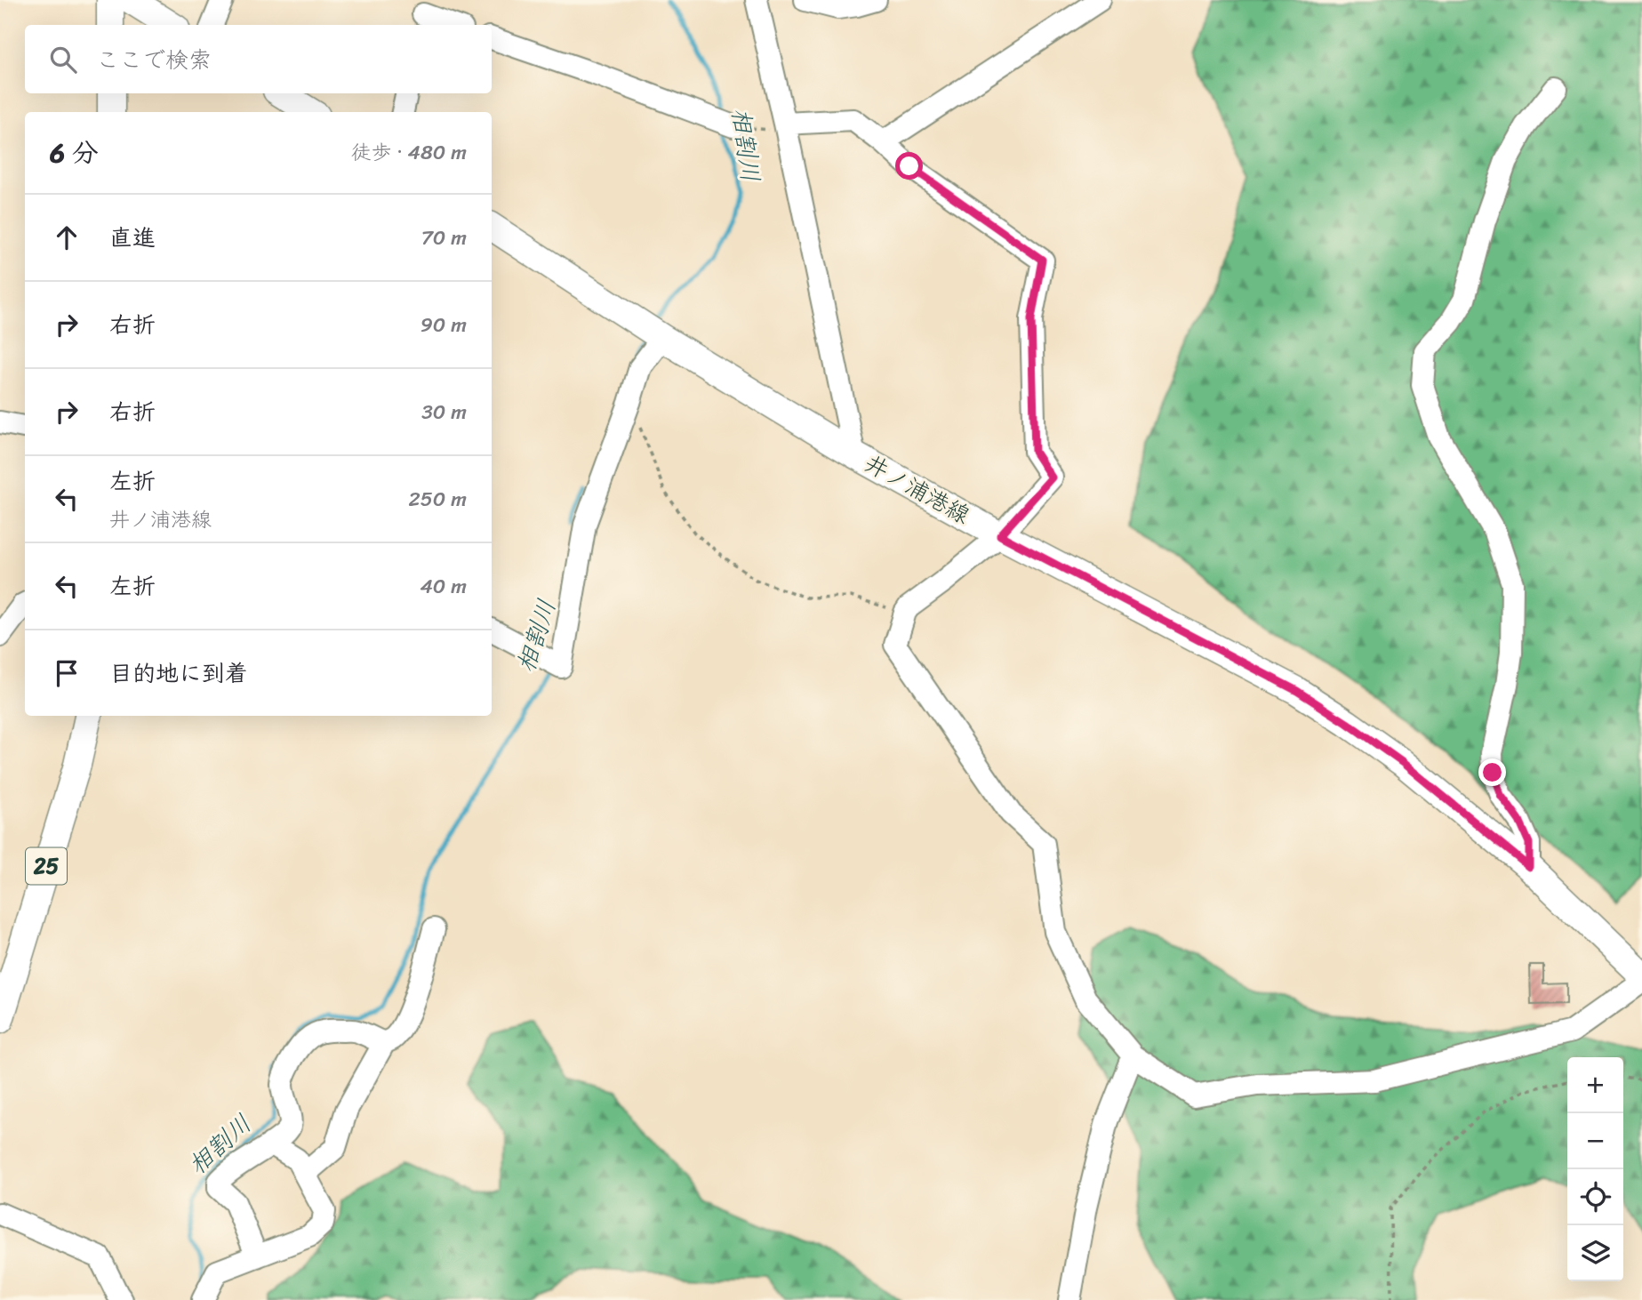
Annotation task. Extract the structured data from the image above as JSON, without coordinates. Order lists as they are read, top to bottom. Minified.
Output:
{"streets":{"main road":["井ノ浦港線","25"]},"water":["相割川"],"page":{"search":"ここで検索","heading":["6 分","徒歩 · 480 m"],"list":[["直進","70 m"],["右折","90 m"],["右折","30 m"],["左折","井ノ浦港線","250 m"],["左折","40 m"],"目的地に到着"],"map_buttons":["+","−"]}}
